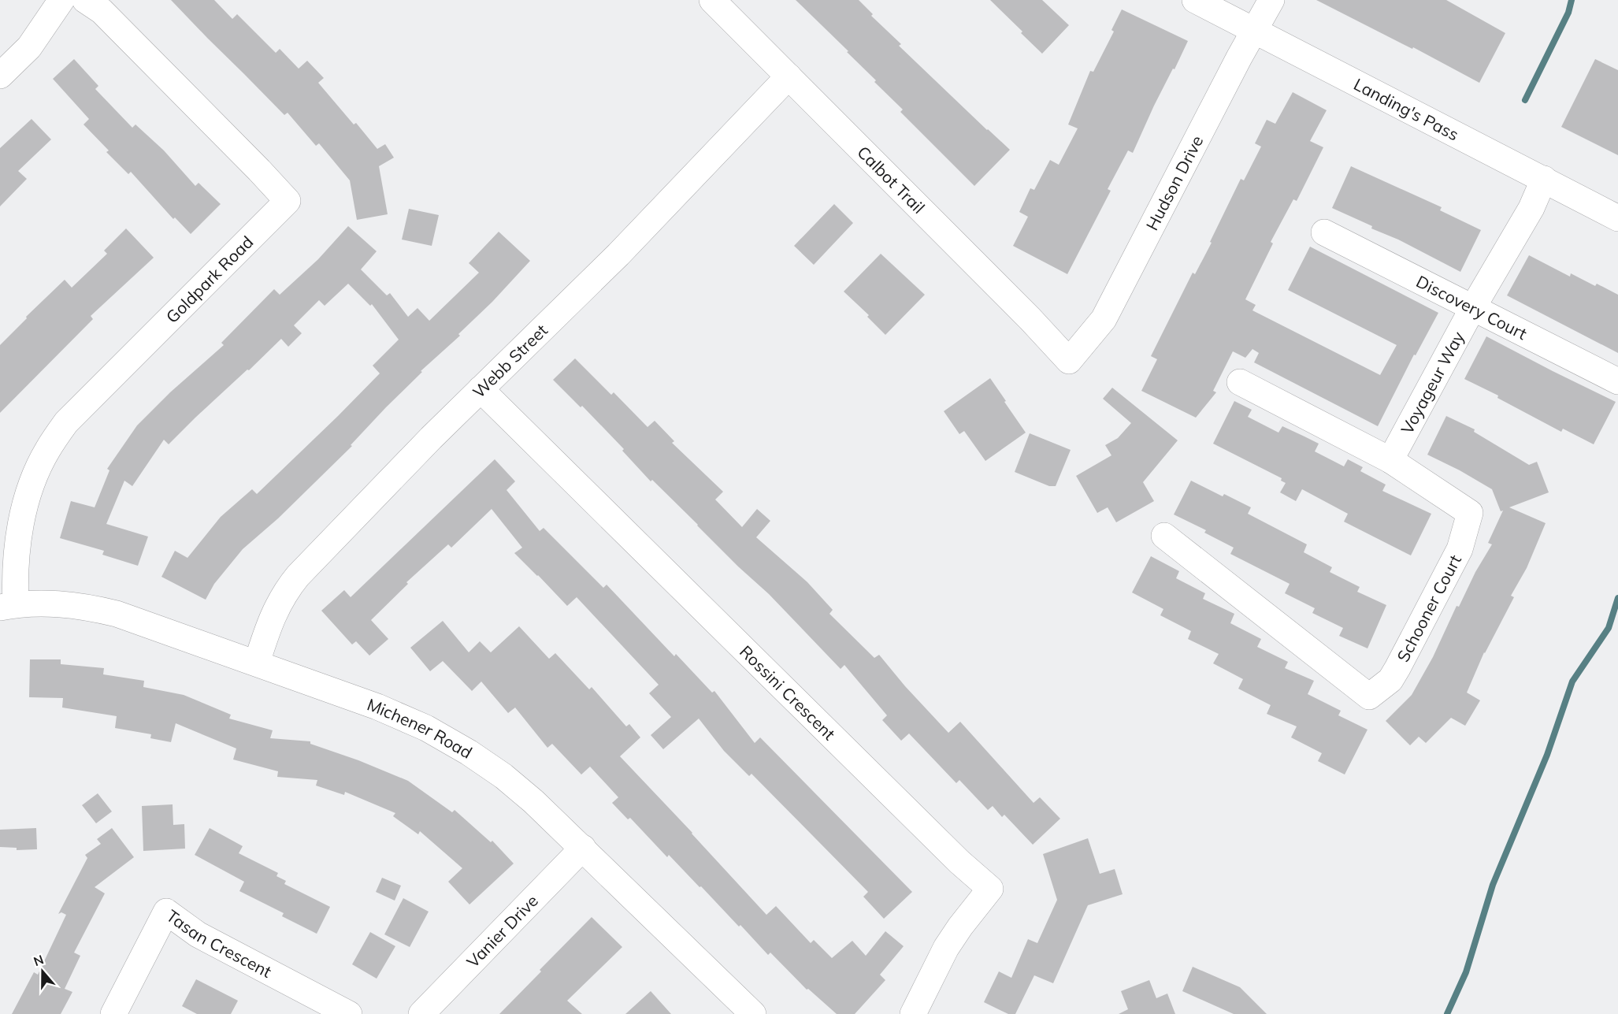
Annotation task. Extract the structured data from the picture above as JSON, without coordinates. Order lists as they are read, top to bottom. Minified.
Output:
{"streets":{"street":["Landing's Pass","Calbot Trail","Hudson Drive","Goldpark Road","Discovery Court","Webb Street","Voyageur Way","Schooner Court","Rossini Crescent","Michener Road","Vanier Drive","Tasan Crescent"]},"crossings":[["Landing's Pass","Hudson Drive"],["Landing's Pass","Voyageur Way"],["Calbot Trail","Hudson Drive"],["Calbot Trail","Webb Street"],["Goldpark Road","Michener Road"],["Discovery Court","Voyageur Way"],["Webb Street","Rossini Crescent"],["Webb Street","Michener Road"],["Voyageur Way","Schooner Court"],["Michener Road","Vanier Drive"]],"north":"top"}
